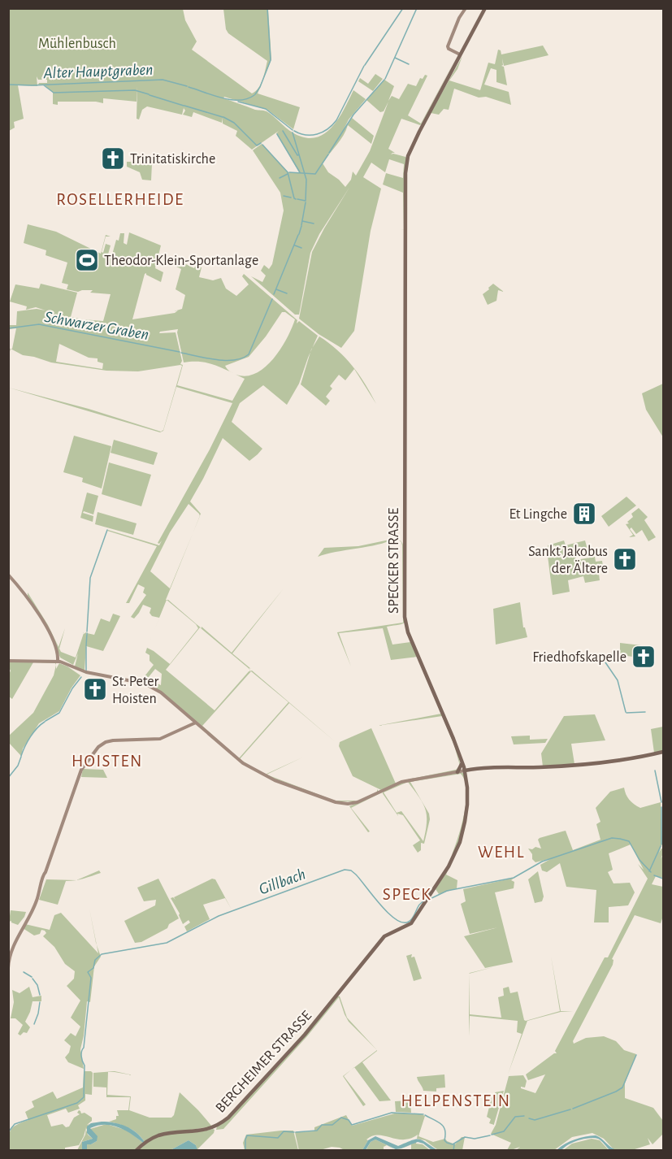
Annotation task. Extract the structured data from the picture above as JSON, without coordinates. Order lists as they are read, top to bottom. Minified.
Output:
{"streets":{"main road":["SPECKER STRASSE","BERGHEIMER STRASSE"]},"crossings":[["SPECKER STRASSE","BERGHEIMER STRASSE"]],"districts":["ROSELLERHEIDE","HOISTEN","WEHL","SPECK","HELPENSTEIN"],"water":["Alter Hauptgraben","Schwarzer Graben","Gillbach"],"parks":["Mühlenbusch"],"places":{"church":["Trinitatiskirche","Sankt Jakobus der Ältere","Friedhofskapelle","St. Peter Hoisten"],"sports":["Theodor-Klein-Sportanlage"],"building":["Et Lingche"]}}
